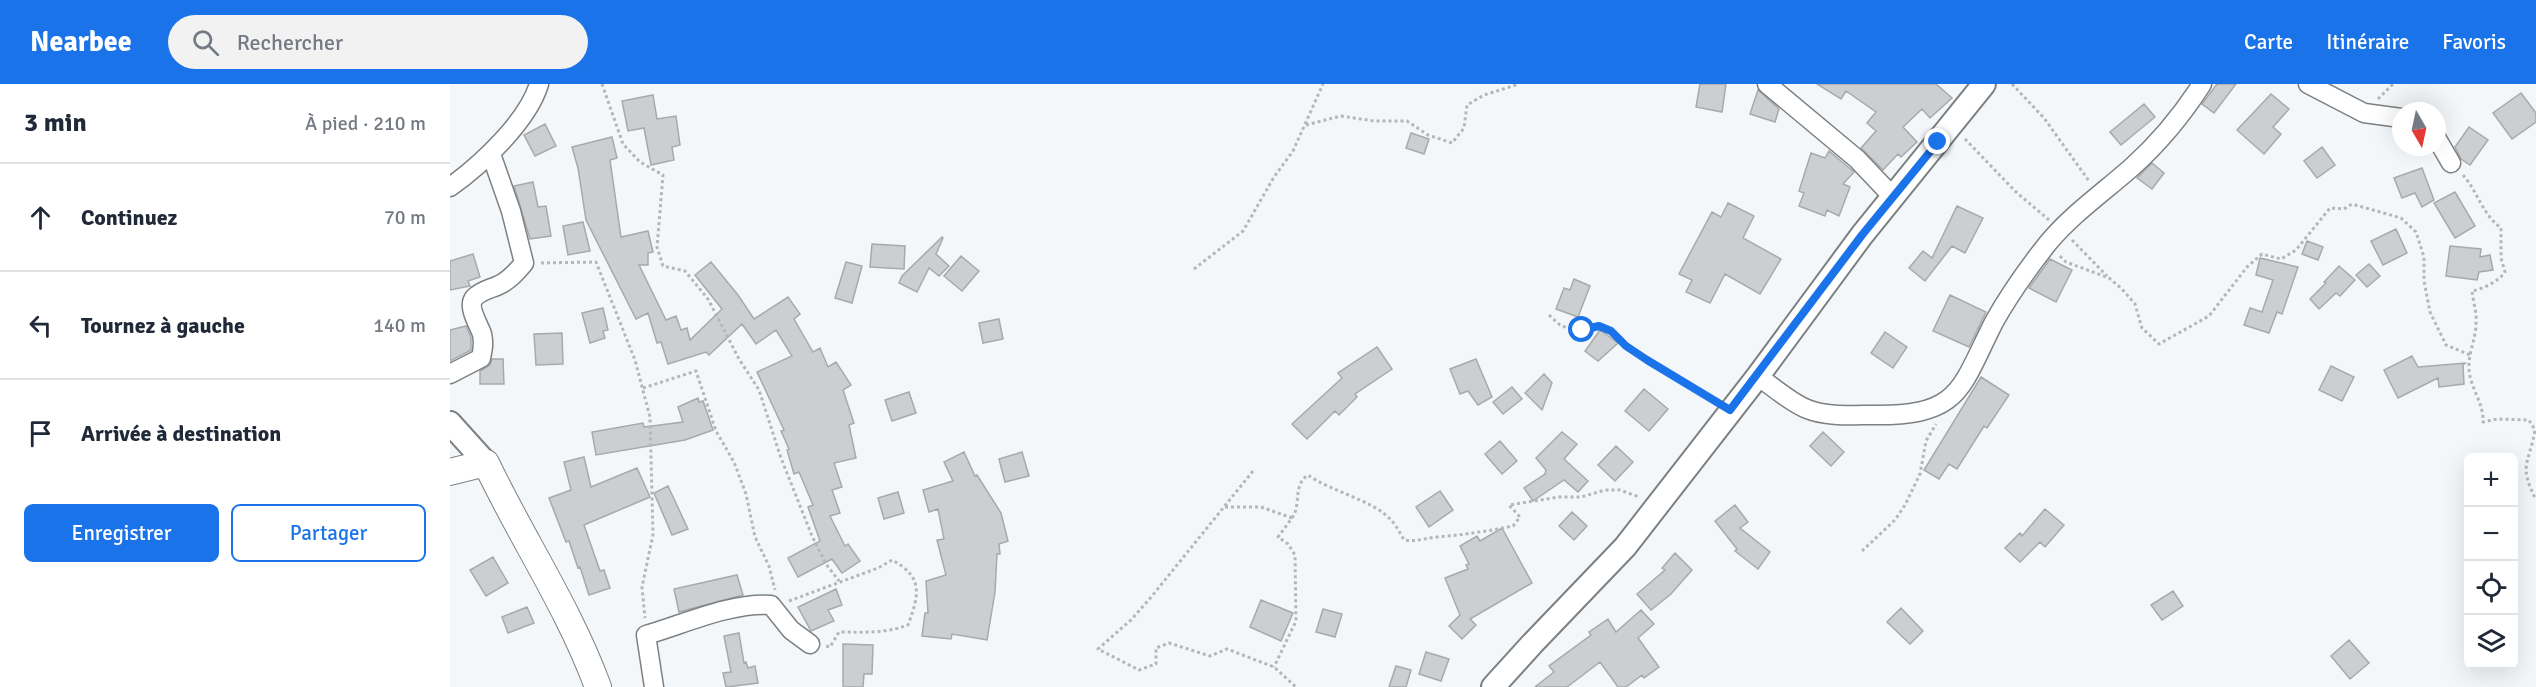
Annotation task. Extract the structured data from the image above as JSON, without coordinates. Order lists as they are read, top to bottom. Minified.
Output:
{"north":"bottom","page":{"header":"Nearbee","search":"Rechercher","nav":["Carte","Itinéraire","Favoris"],"heading":["3 min","À pied · 210 m"],"list":[["Continuez","70 m"],["Tournez à gauche","140 m"],"Arrivée à destination"],"map_buttons":["+","−"],"buttons":["Enregistrer","Partager"]}}
